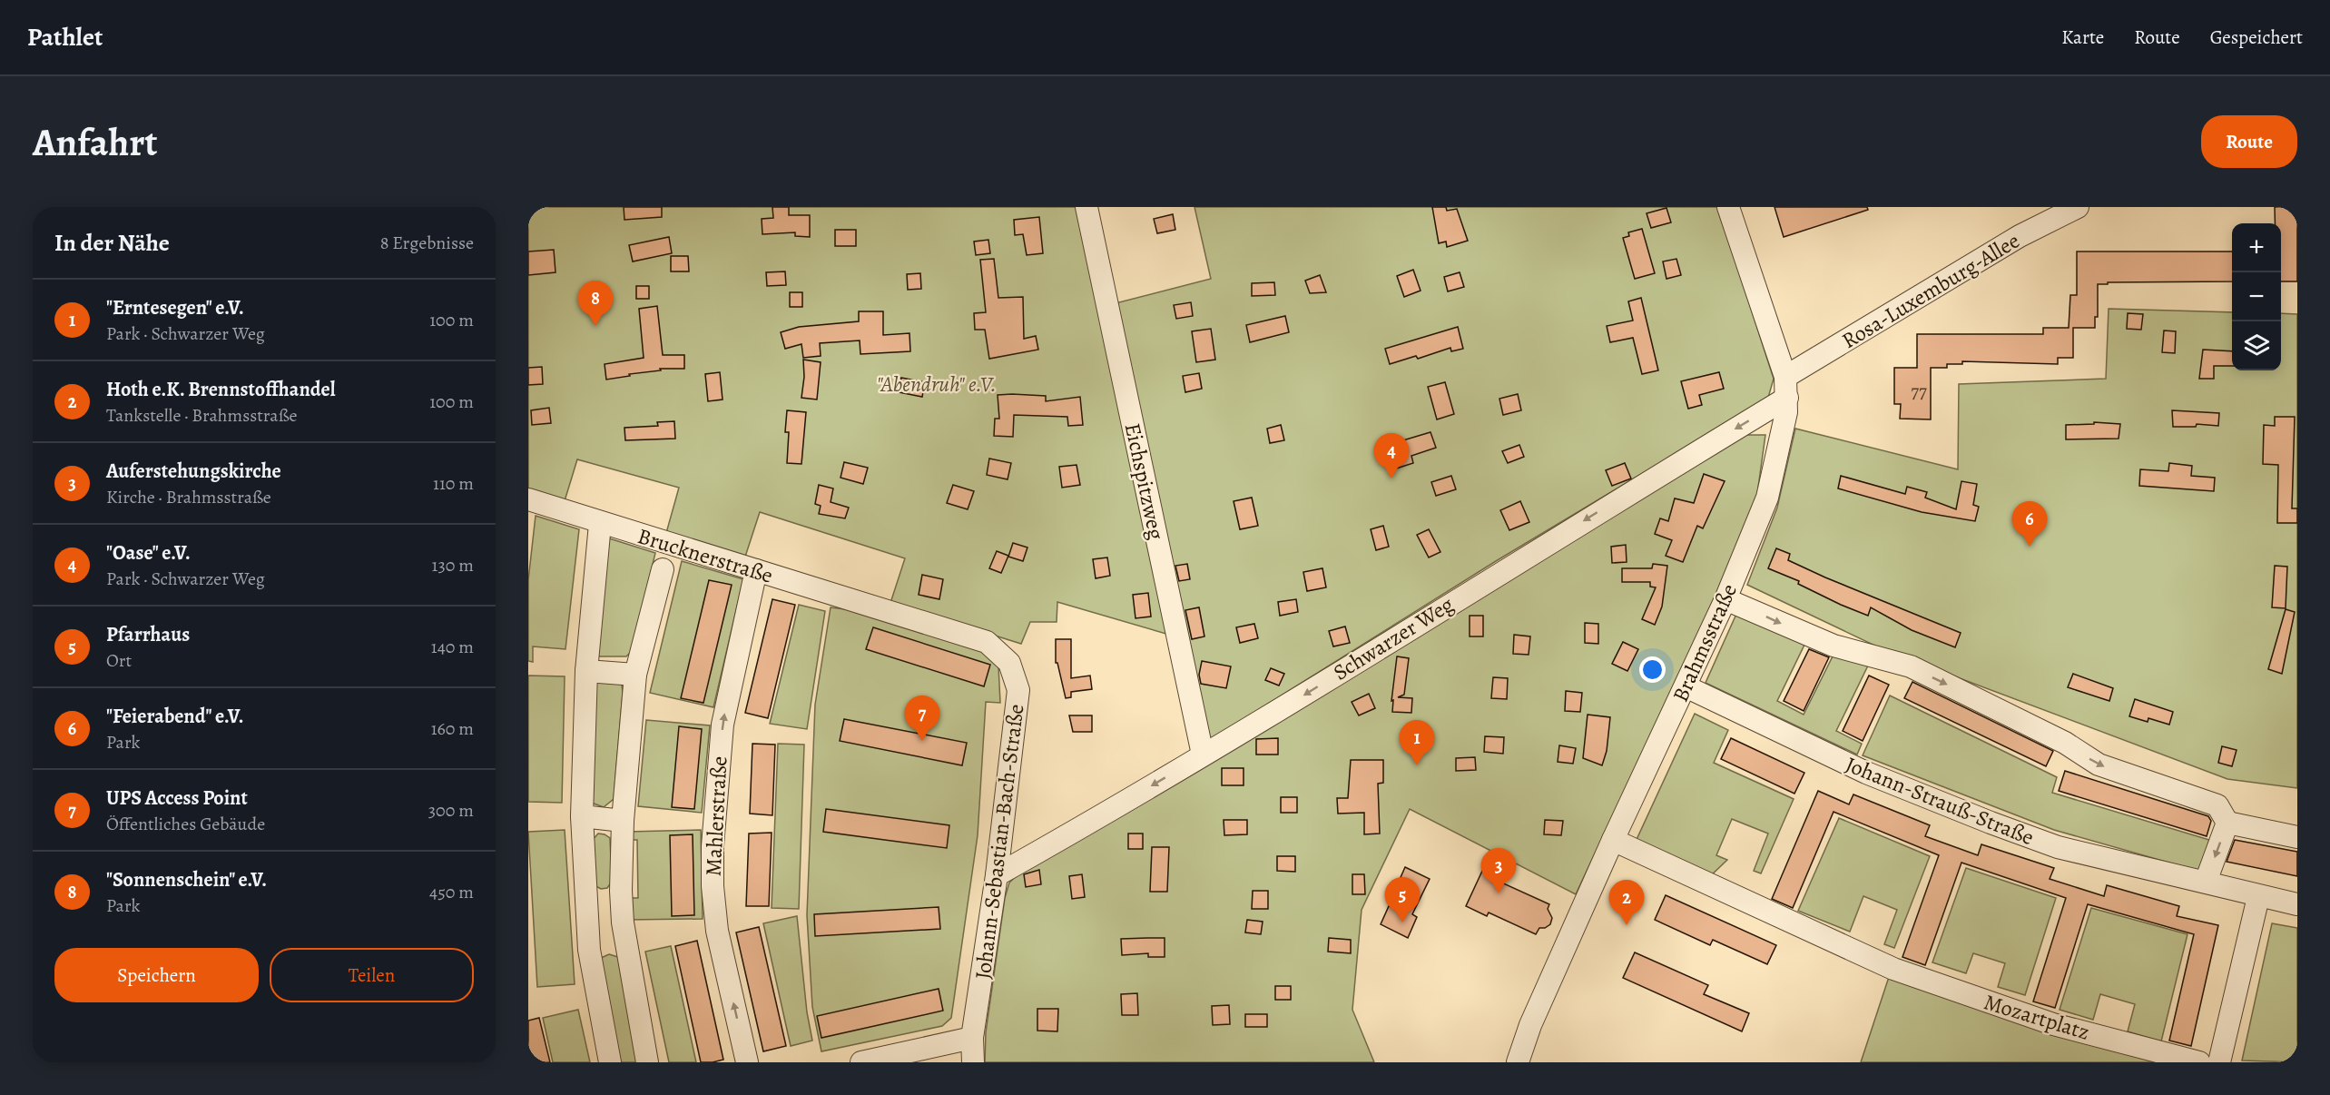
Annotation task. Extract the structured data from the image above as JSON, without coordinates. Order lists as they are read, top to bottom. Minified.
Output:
{"streets":{"street":["Rosa-Luxemburg-Allee","Eichspitzweg","Brucknerstraße","Schwarzer Weg","Brahmsstraße","Johann-Strauß-Straße","Mahlerstraße","Johann-Sebastian-Bach-Straße","Mozartplatz"]},"crossings":[["Rosa-Luxemburg-Allee","Schwarzer Weg"],["Rosa-Luxemburg-Allee","Brahmsstraße"],["Eichspitzweg","Schwarzer Weg"],["Brucknerstraße","Mahlerstraße"],["Brucknerstraße","Johann-Sebastian-Bach-Straße"],["Schwarzer Weg","Brahmsstraße"],["Schwarzer Weg","Johann-Sebastian-Bach-Straße"],["Brahmsstraße","Johann-Strauß-Straße"],["Brahmsstraße","Mozartplatz"]],"one_way":["Schwarzer Weg"],"parks":["\"Abendruh\" e.V."],"house_numbers":["77"],"page":{"header":"Pathlet","nav":["Karte","Route","Gespeichert"],"buttons":["Route",["Speichern","Teilen"]],"title":"Anfahrt","heading":["In der Nähe","8 Ergebnisse"],"map_buttons":["+","−"],"list":[{"mark":"1","name":"\"Erntesegen\" e.V.","note":"Park · Schwarzer Weg","value":"100 m"},{"mark":"2","name":"Hoth e.K. Brennstoffhandel","note":"Tankstelle · Brahmsstraße","value":"100 m"},{"mark":"3","name":"Auferstehungskirche","note":"Kirche · Brahmsstraße","value":"110 m"},{"mark":"4","name":"\"Oase\" e.V.","note":"Park · Schwarzer Weg","value":"130 m"},{"mark":"5","name":"Pfarrhaus","note":"Ort","value":"140 m"},{"mark":"6","name":"\"Feierabend\" e.V.","note":"Park","value":"160 m"},{"mark":"7","name":"UPS Access Point","note":"Öffentliches Gebäude","value":"300 m"},{"mark":"8","name":"\"Sonnenschein\" e.V.","note":"Park","value":"450 m"}],"pins":["8","4","6","7","1","3","5","2"]}}
